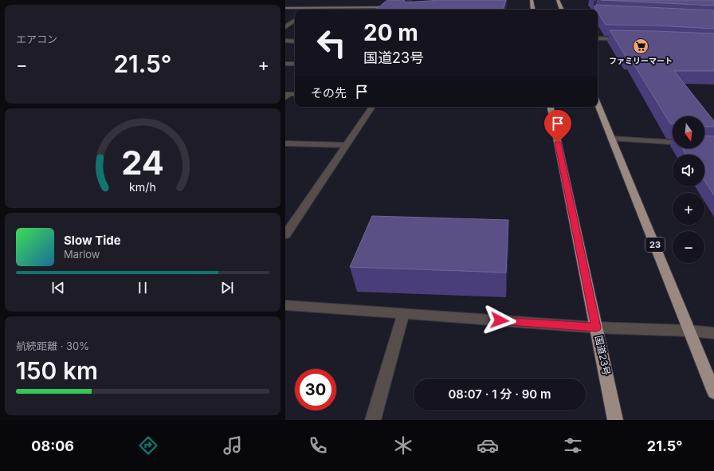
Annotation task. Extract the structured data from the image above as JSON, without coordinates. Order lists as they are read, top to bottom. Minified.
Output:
{"streets":{"highway":["23","国道23号"]},"places":{"supermarket":["ファミリーマート"]},"north":"bottom","page":{"tile":["エアコン",["航続距離 · 30%","150 km"]],"turn":["20 m","国道23号"],"heat":["−","21.5°","+"],"then":"その先","map_buttons":["+","−"],"song":["Slow Tide","Marlow"],"limit":"30","trip":"08:07 · 1 分 · 90 m","tabs":["08:06","21.5°"],"gauge":["24","km/h"]}}
